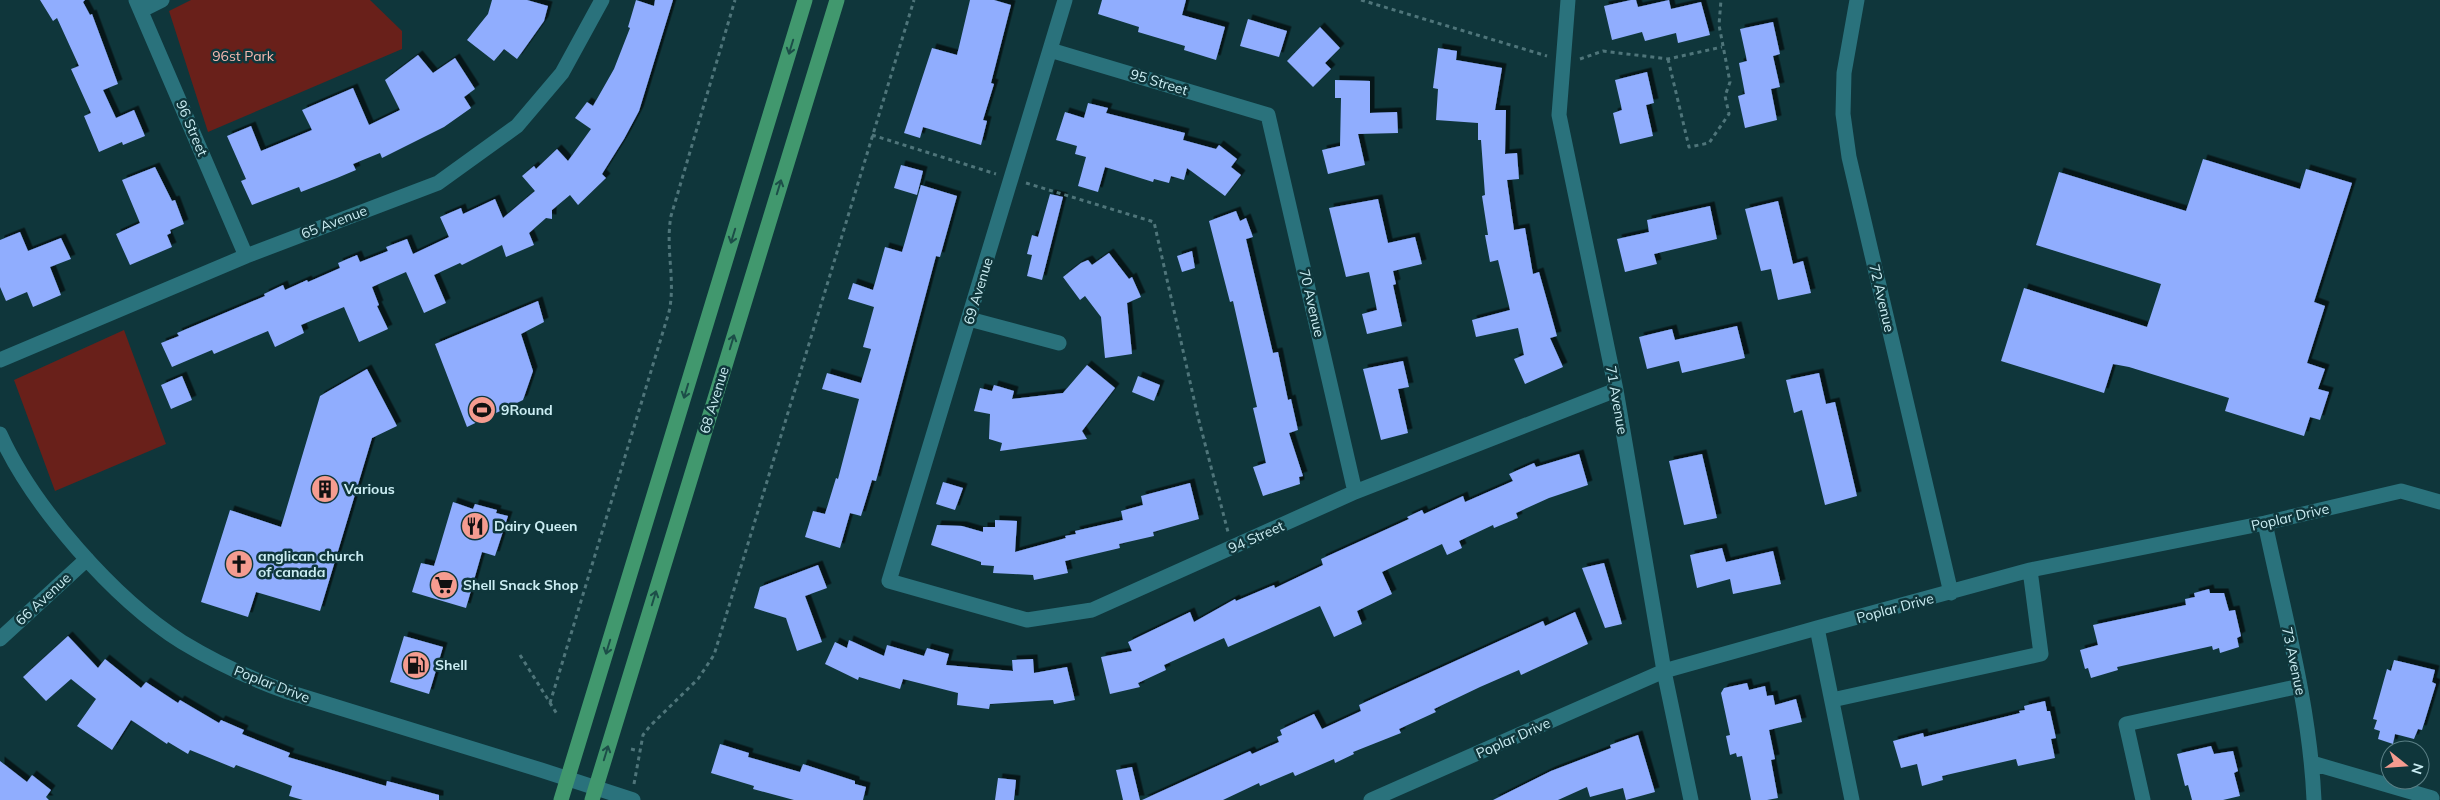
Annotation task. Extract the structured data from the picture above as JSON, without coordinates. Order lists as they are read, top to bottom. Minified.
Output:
{"streets":{"main road":["68 Avenue"],"street":["95 Street","96 Street","65 Avenue","69 Avenue","72 Avenue","70 Avenue","71 Avenue","Poplar Drive","94 Street","66 Avenue","73 Avenue"]},"crossings":[["95 Street","69 Avenue"],["95 Street","70 Avenue"],["96 Street","65 Avenue"],["69 Avenue","94 Street"],["72 Avenue","Poplar Drive"],["70 Avenue","94 Street"],["68 Avenue","Poplar Drive"],["71 Avenue","Poplar Drive"],["71 Avenue","94 Street"],["Poplar Drive","66 Avenue"],["Poplar Drive","73 Avenue"]],"parks":["96st Park"],"places":{"sports":["9Round"],"building":["Various"],"restaurant":["Dairy Queen"],"church":["anglican church of canada"],"supermarket":["Shell Snack Shop"],"fuel station":["Shell"]},"north":"right"}
